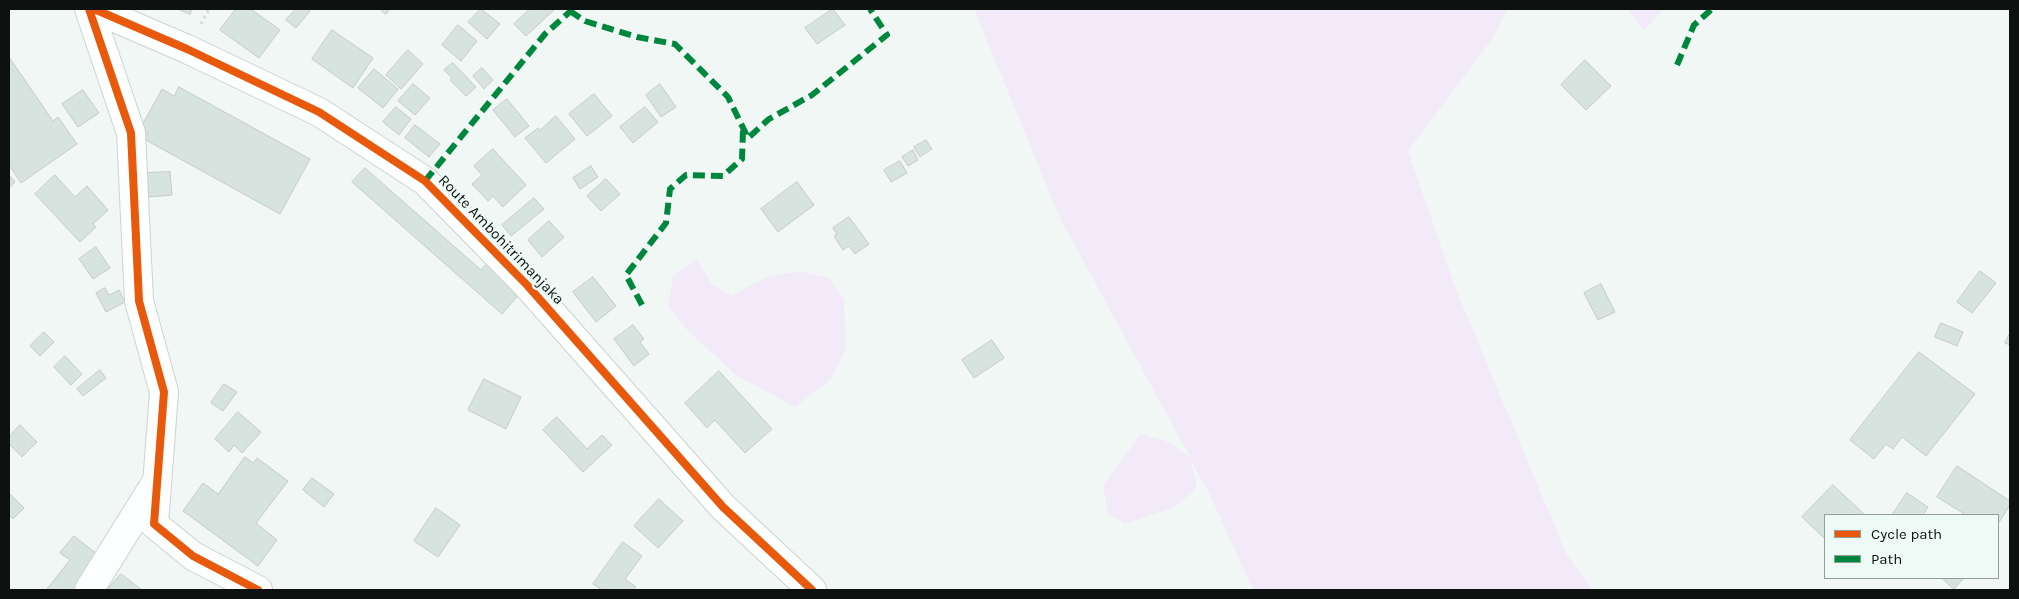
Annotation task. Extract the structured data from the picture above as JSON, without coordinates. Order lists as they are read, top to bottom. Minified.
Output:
{"streets":{"street":["Route Ambohitrimanjaka"]},"legend":["Cycle path","Path"]}
